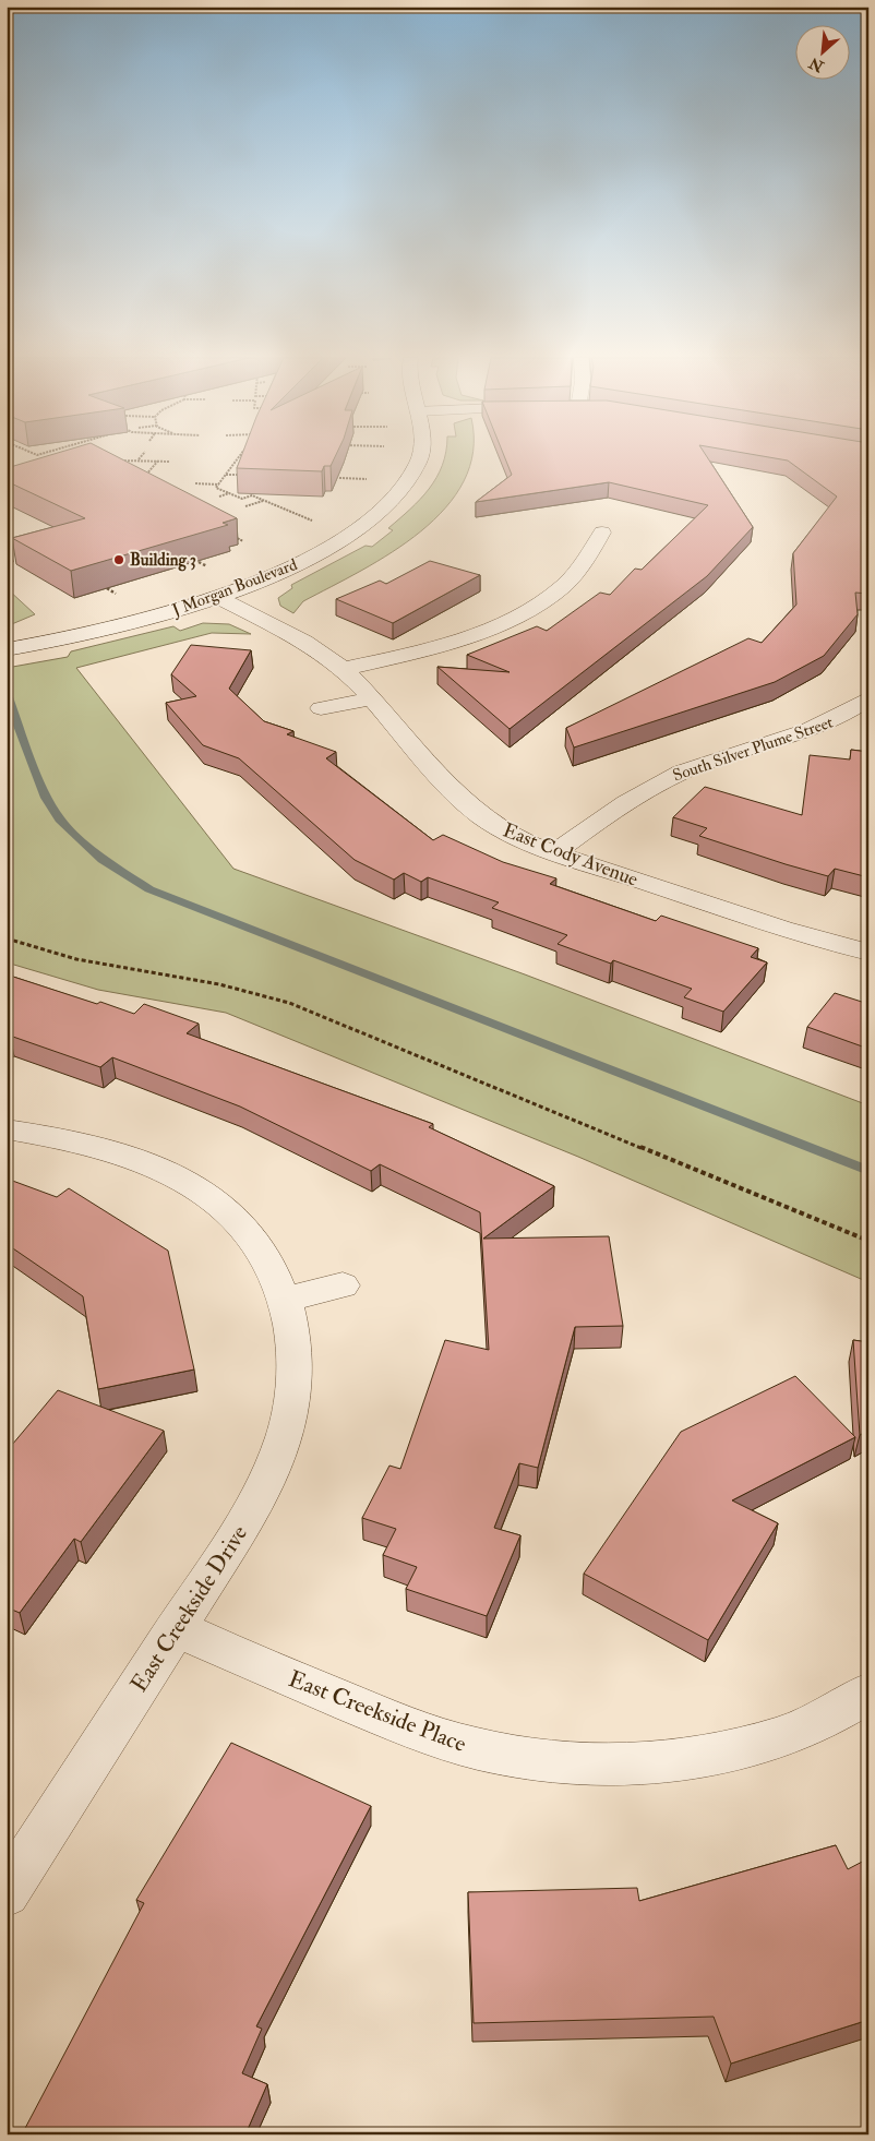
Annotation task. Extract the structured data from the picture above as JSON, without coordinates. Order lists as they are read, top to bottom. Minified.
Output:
{"streets":{"street":["J Morgan Boulevard","South Silver Plume Street","East Cody Avenue","East Creekside Drive","East Creekside Place"]},"crossings":[["J Morgan Boulevard","East Cody Avenue"],["South Silver Plume Street","East Cody Avenue"],["East Creekside Drive","East Creekside Place"]],"places":["Building 3"],"north":"bottom left"}
